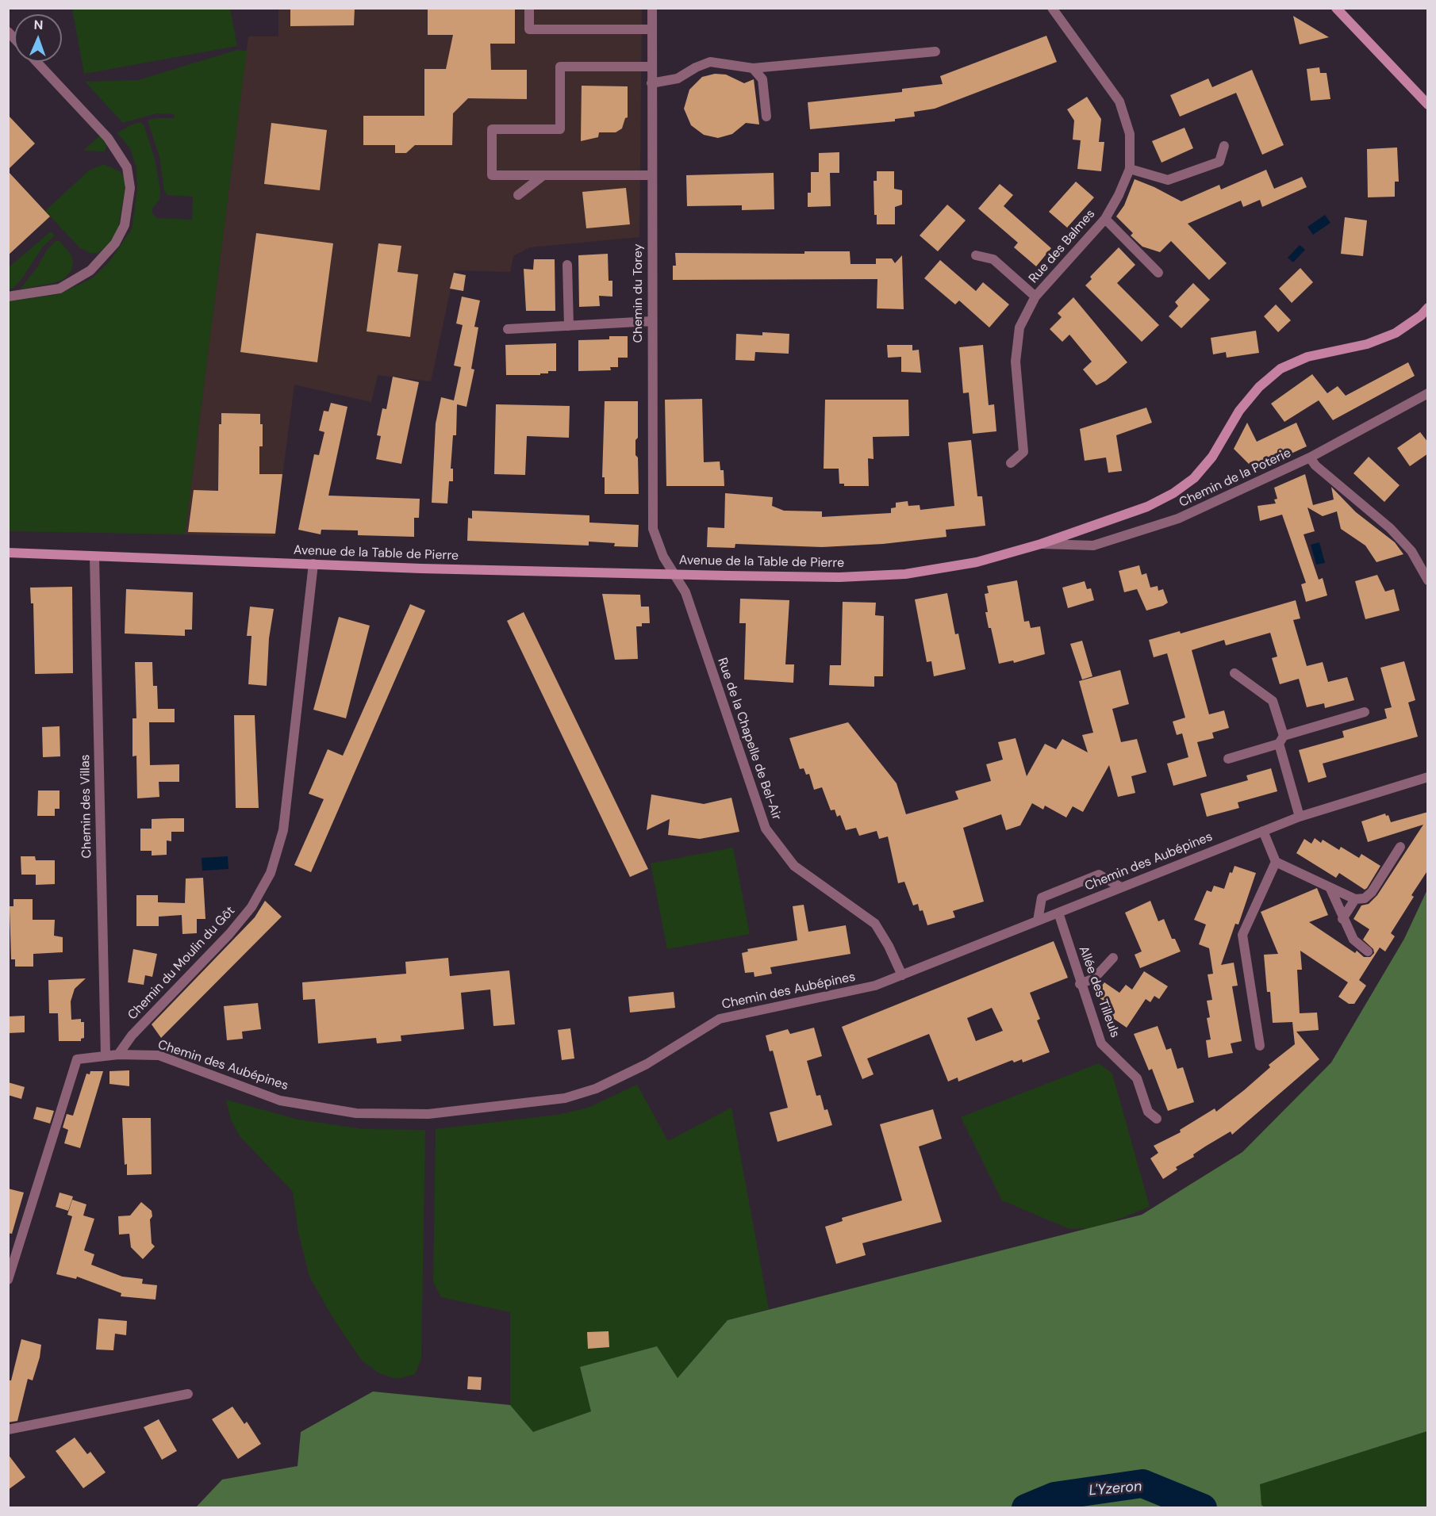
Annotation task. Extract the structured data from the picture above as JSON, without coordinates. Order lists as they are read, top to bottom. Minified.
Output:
{"streets":{"main road":["Avenue de la Table de Pierre"],"street":["Rue des Balmes","Chemin du Torey","Chemin de la Poterie","Rue de la Chapelle de Bel-Air","Chemin des Villas","Chemin des Aubépines","Chemin du Moulin du Gôt","Allée des Tilleuls"]},"crossings":[["Chemin du Torey","Avenue de la Table de Pierre"],["Chemin du Torey","Rue de la Chapelle de Bel-Air"],["Chemin de la Poterie","Avenue de la Table de Pierre"],["Avenue de la Table de Pierre","Rue de la Chapelle de Bel-Air"],["Avenue de la Table de Pierre","Chemin des Villas"],["Avenue de la Table de Pierre","Chemin du Moulin du Gôt"],["Rue de la Chapelle de Bel-Air","Chemin des Aubépines"],["Chemin des Aubépines","Chemin du Moulin du Gôt"],["Chemin des Aubépines","Allée des Tilleuls"]],"water":["L'Yzeron"],"north":"top"}
